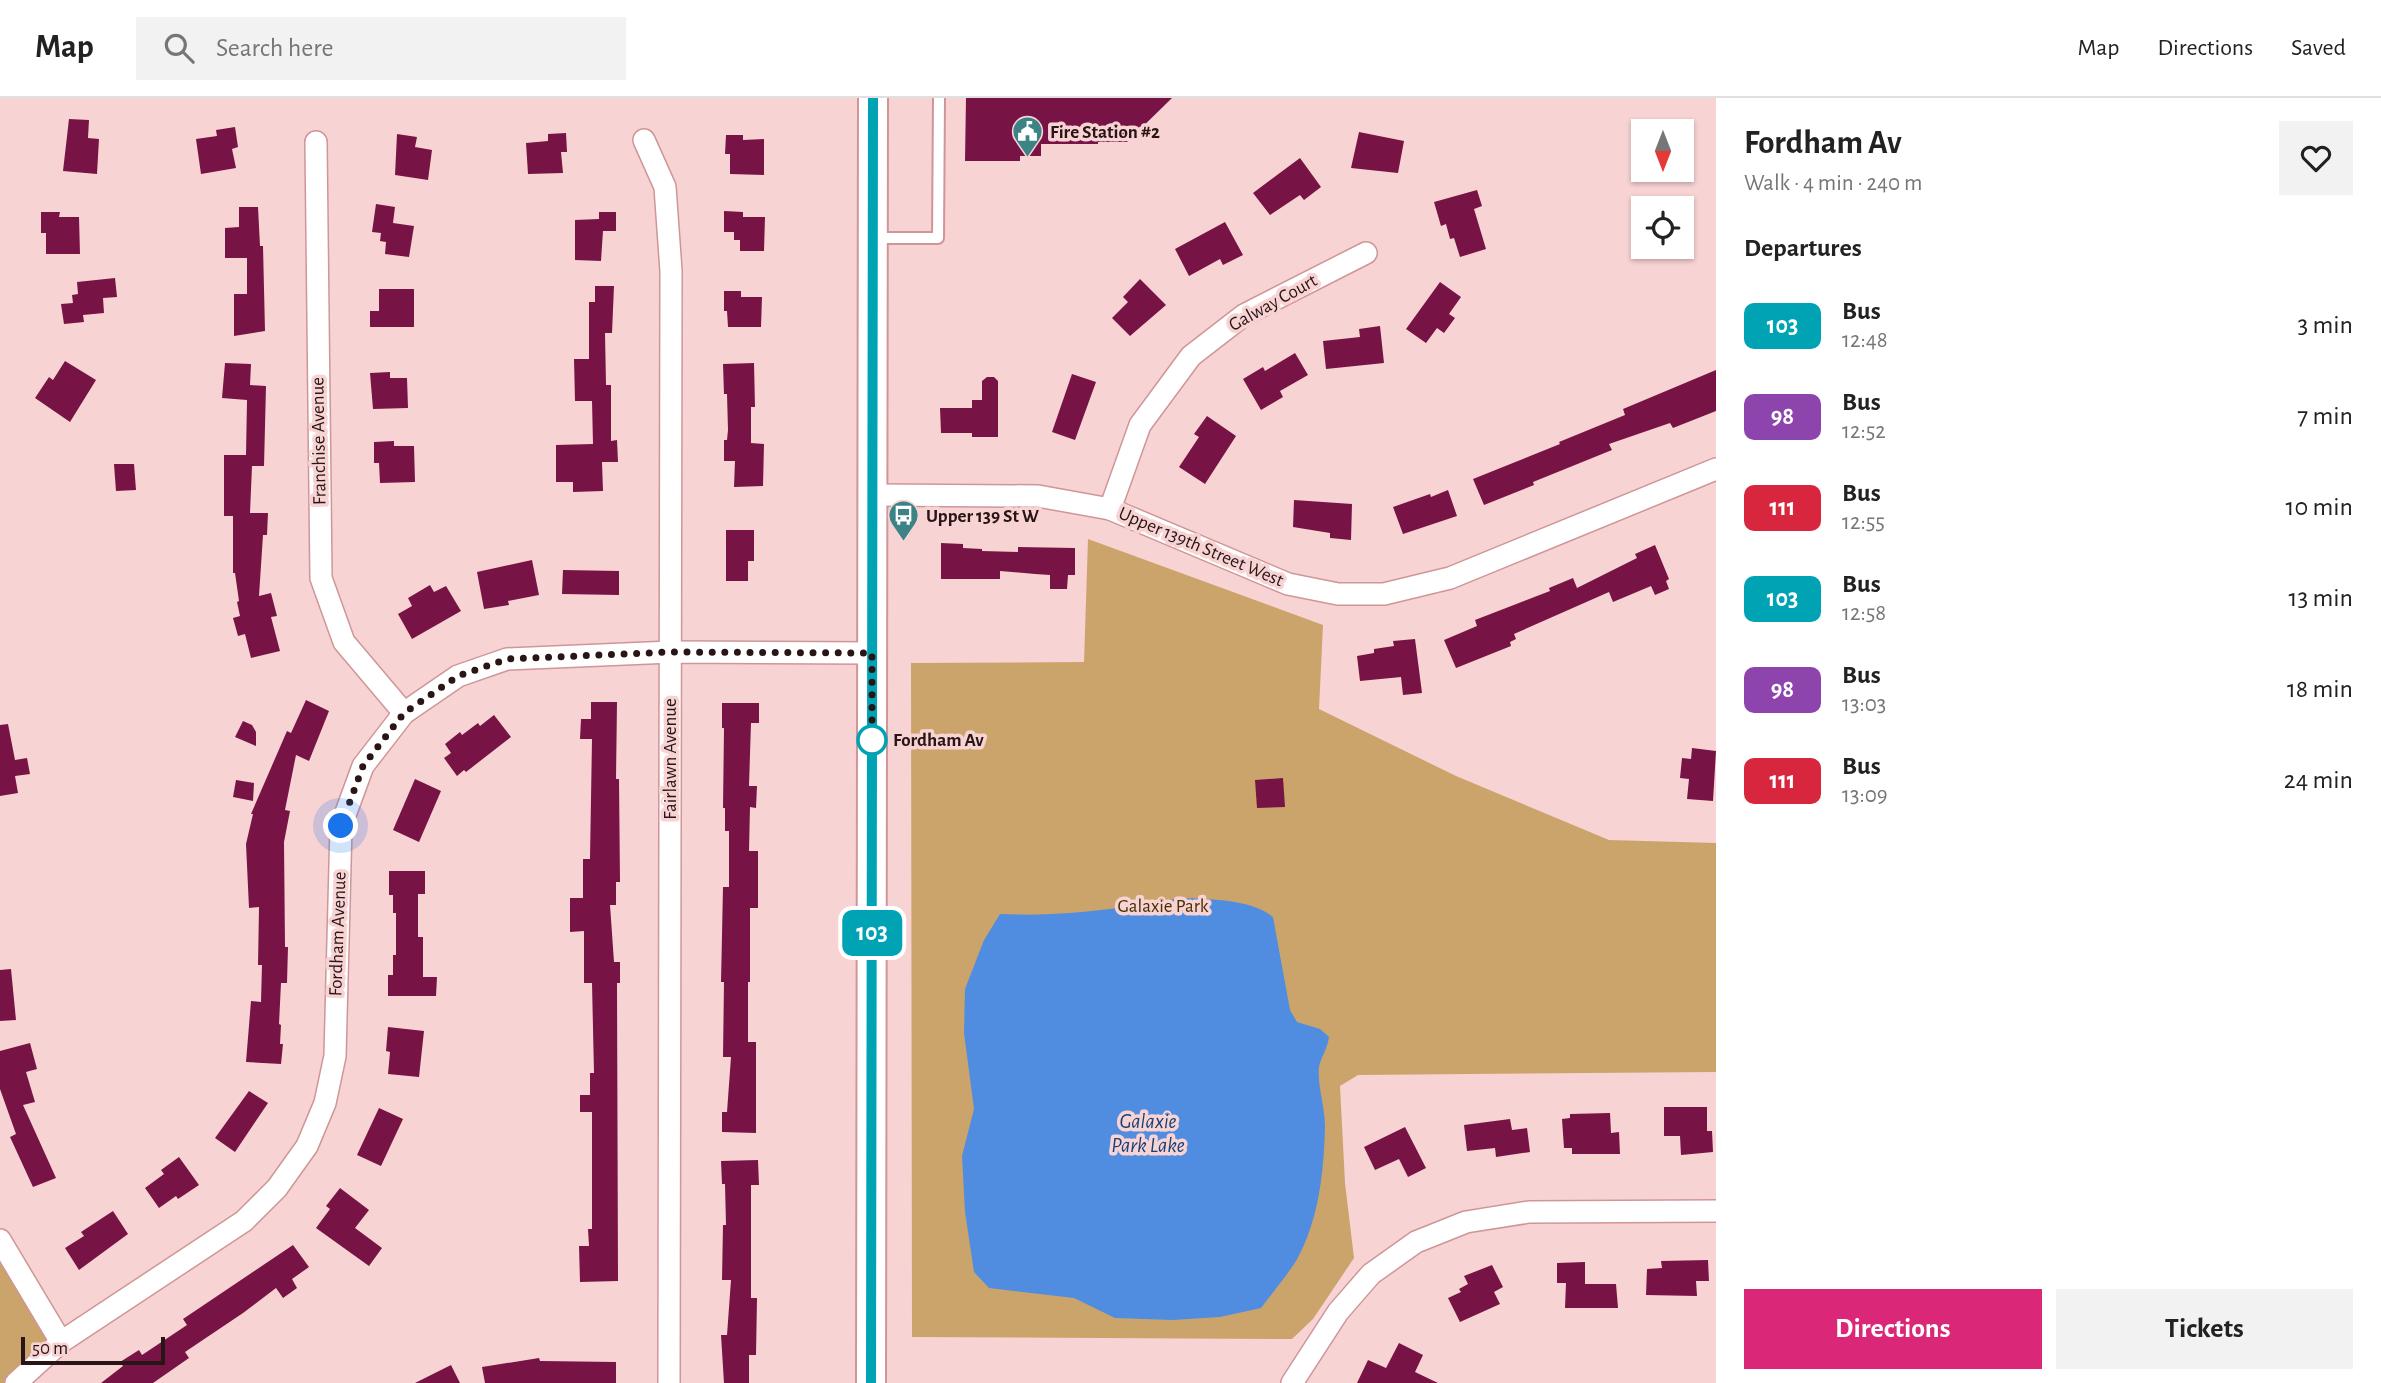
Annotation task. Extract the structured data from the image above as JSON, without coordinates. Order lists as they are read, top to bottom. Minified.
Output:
{"streets":{"street":["Galway Court","Franchise Avenue","Upper 139th Street West","Fairlawn Avenue","Fordham Avenue"]},"crossings":[["Galway Court","Upper 139th Street West"],["Franchise Avenue","Fordham Avenue"],["Fairlawn Avenue","Fordham Avenue"]],"water":["Galaxie Park Lake"],"parks":["Galaxie Park"],"places":{"public building":["Fire Station #2"],"bus stop":["Upper 139 St W"],"other":["Fordham Av"]},"lines":["bus line 103"],"scale_bar":"50 m","north":"bottom","page":{"header":"Map","search":"Search here","nav":["Map","Directions","Saved"],"on_map":"103","heading":[["Fordham Av","Walk · 4 min · 240 m"],"Departures"],"list":[{"mark":"103","name":"Bus","note":"12:48","value":"3 min"},{"mark":"98","name":"Bus","note":"12:52","value":"7 min"},{"mark":"111","name":"Bus","note":"12:55","value":"10 min"},{"mark":"103","name":"Bus","note":"12:58","value":"13 min"},{"mark":"98","name":"Bus","note":"13:03","value":"18 min"},{"mark":"111","name":"Bus","note":"13:09","value":"24 min"}],"buttons":["Directions","Tickets"],"scale":"50 m"}}
